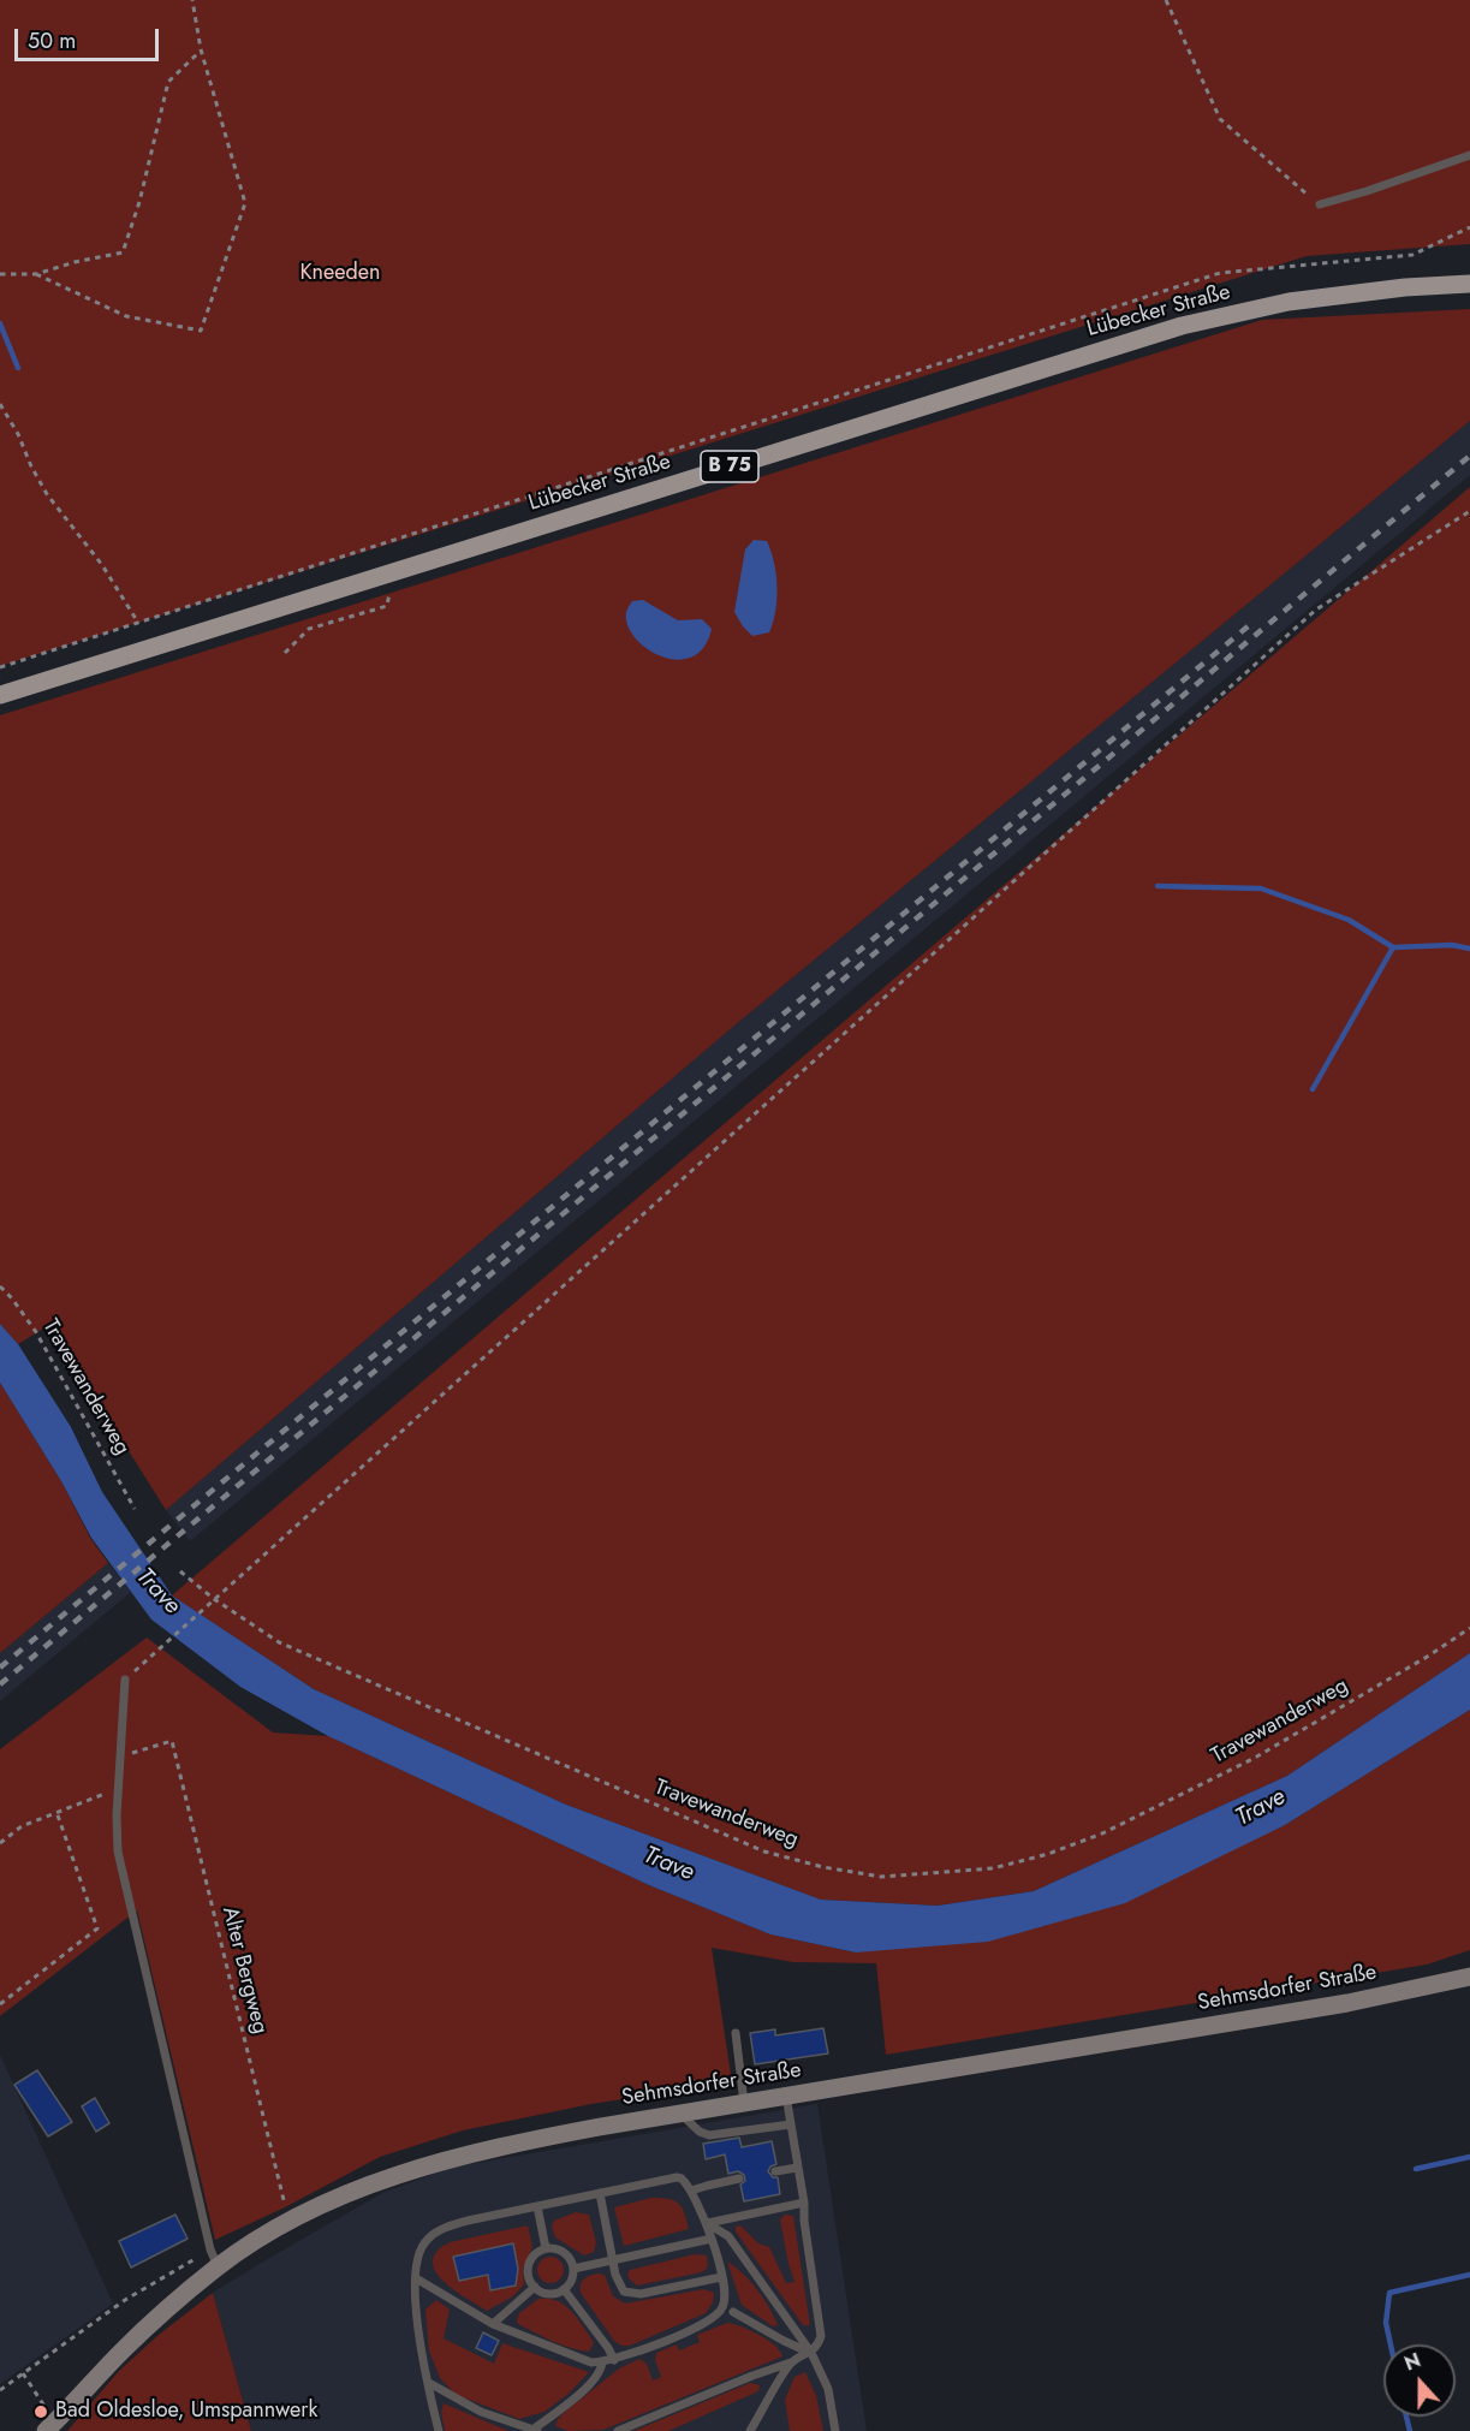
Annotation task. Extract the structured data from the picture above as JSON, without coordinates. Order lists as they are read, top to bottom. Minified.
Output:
{"streets":{"main road":["Lübecker Straße","B 75","Sehmsdorfer Straße"],"path":["Travewanderweg","Alter Bergweg"]},"water":["Trave"],"parks":["Kneeden"],"places":["Bad Oldesloe, Umspannwerk"],"scale_bar":"50 m","north":"top"}
